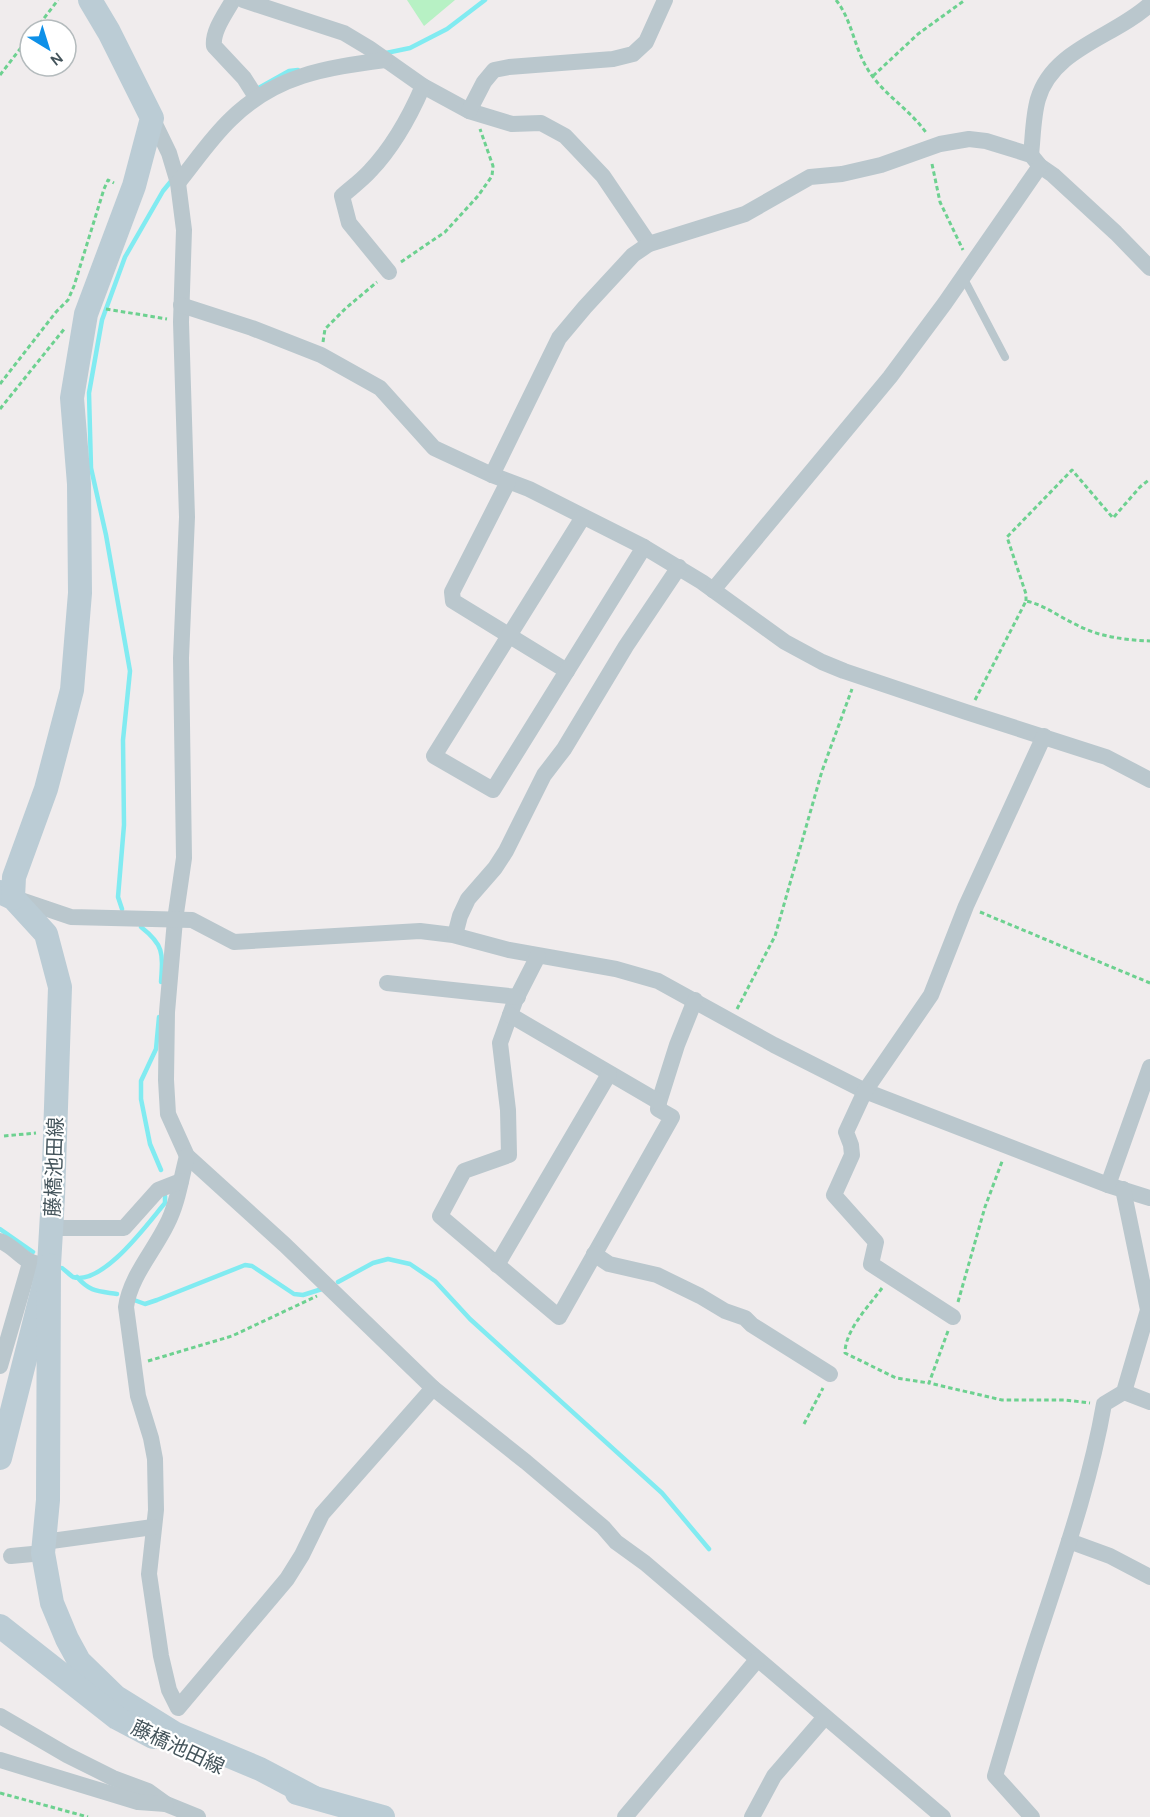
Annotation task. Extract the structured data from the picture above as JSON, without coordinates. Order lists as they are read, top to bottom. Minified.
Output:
{"streets":{"street":["藤橋池田線"]},"north":"bottom right"}
